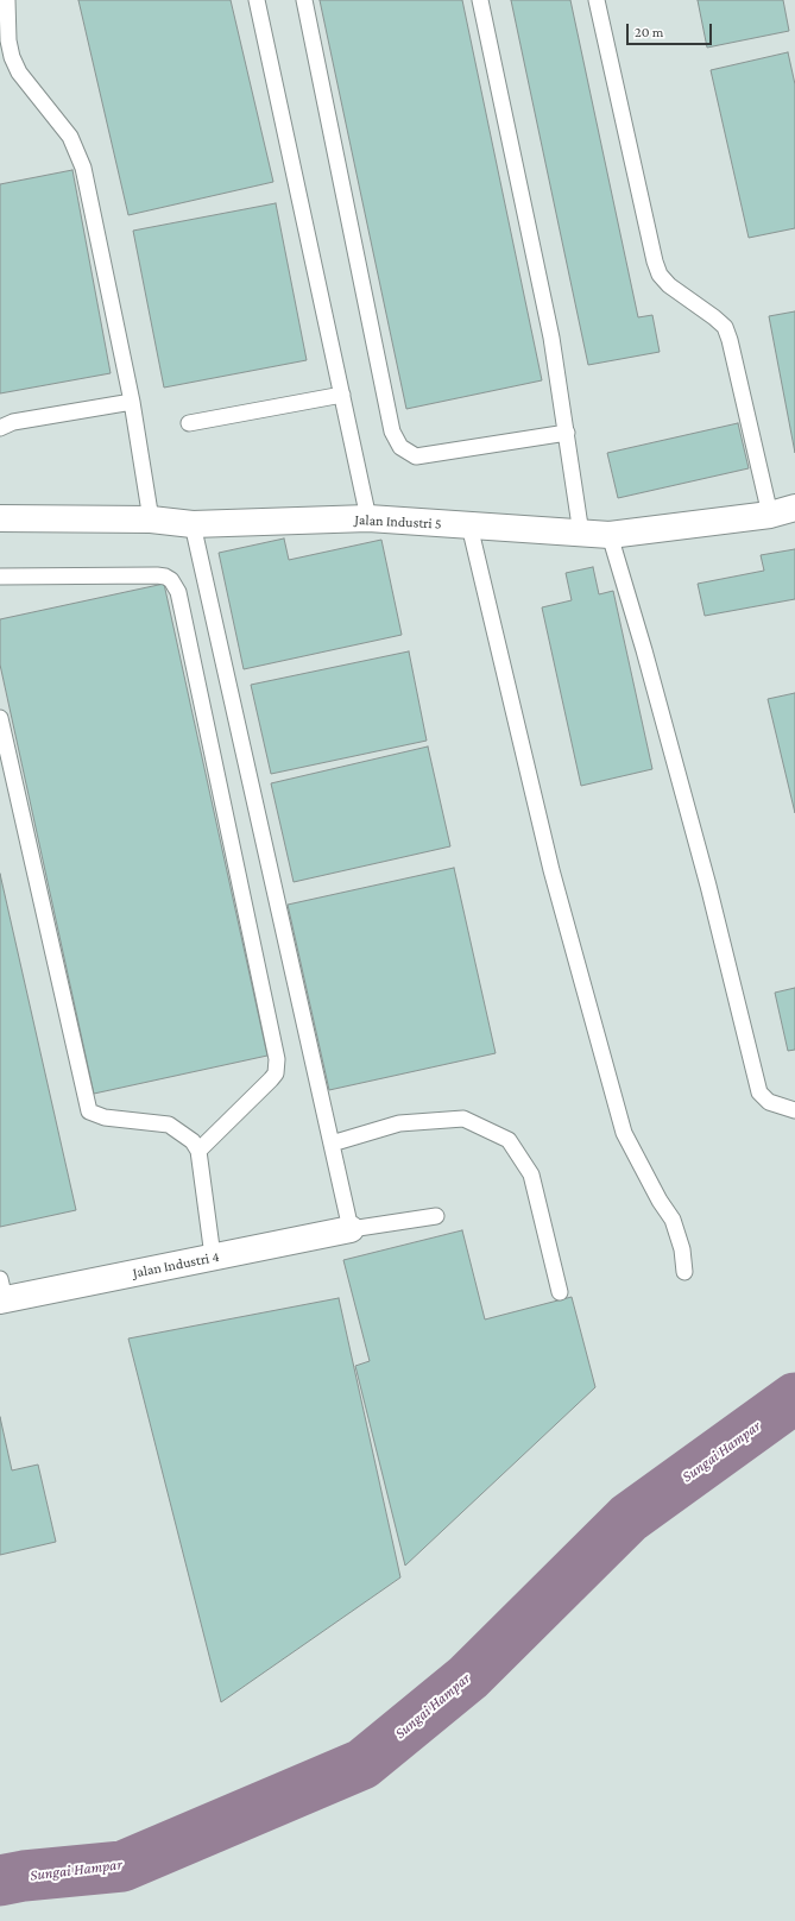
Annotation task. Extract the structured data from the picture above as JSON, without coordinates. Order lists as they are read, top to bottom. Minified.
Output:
{"streets":{"street":["Jalan Industri 5","Jalan Industri 4"]},"water":["Sungai Hampar"],"scale_bar":"20 m"}
